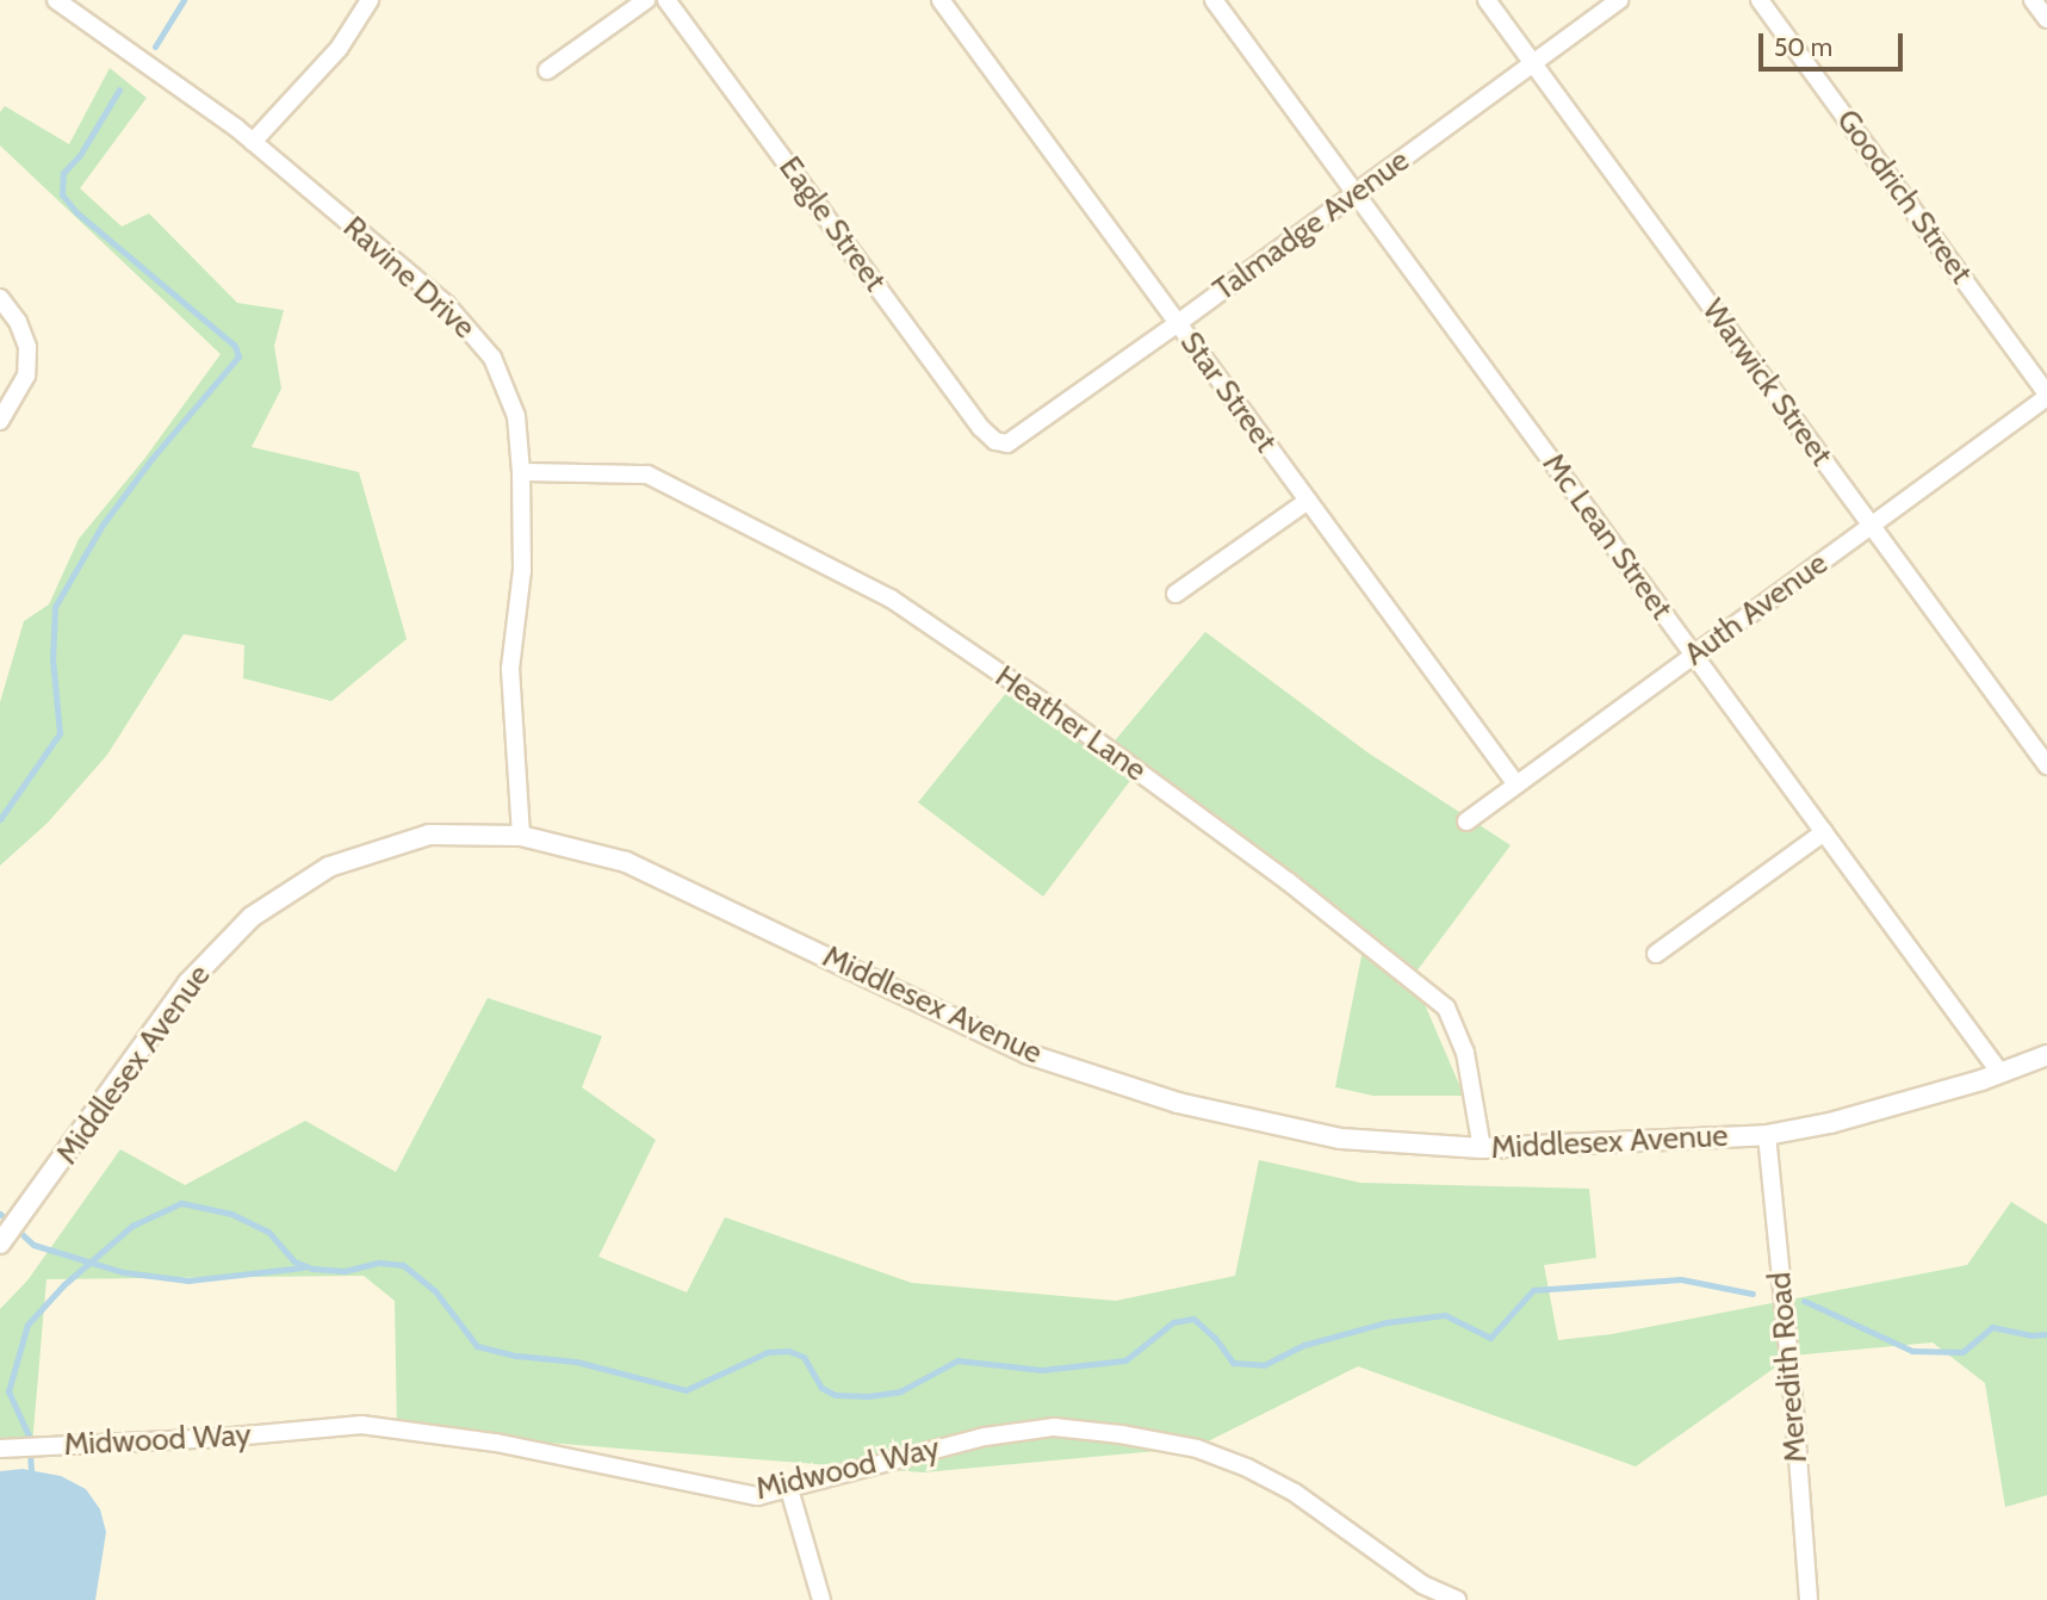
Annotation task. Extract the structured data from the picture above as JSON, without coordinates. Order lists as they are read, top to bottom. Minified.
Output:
{"streets":{"street":["Goodrich Street","Eagle Street","Talmadge Avenue","Ravine Drive","Warwick Street","Star Street","Mc Lean Street","Auth Avenue","Heather Lane","Middlesex Avenue","Meredith Road","Midwood Way"]},"crossings":[["Goodrich Street","Auth Avenue"],["Eagle Street","Talmadge Avenue"],["Talmadge Avenue","Warwick Street"],["Talmadge Avenue","Star Street"],["Talmadge Avenue","Mc Lean Street"],["Ravine Drive","Heather Lane"],["Ravine Drive","Middlesex Avenue"],["Warwick Street","Auth Avenue"],["Star Street","Auth Avenue"],["Mc Lean Street","Auth Avenue"],["Mc Lean Street","Middlesex Avenue"],["Heather Lane","Middlesex Avenue"],["Middlesex Avenue","Meredith Road"]],"scale_bar":"50 m"}
